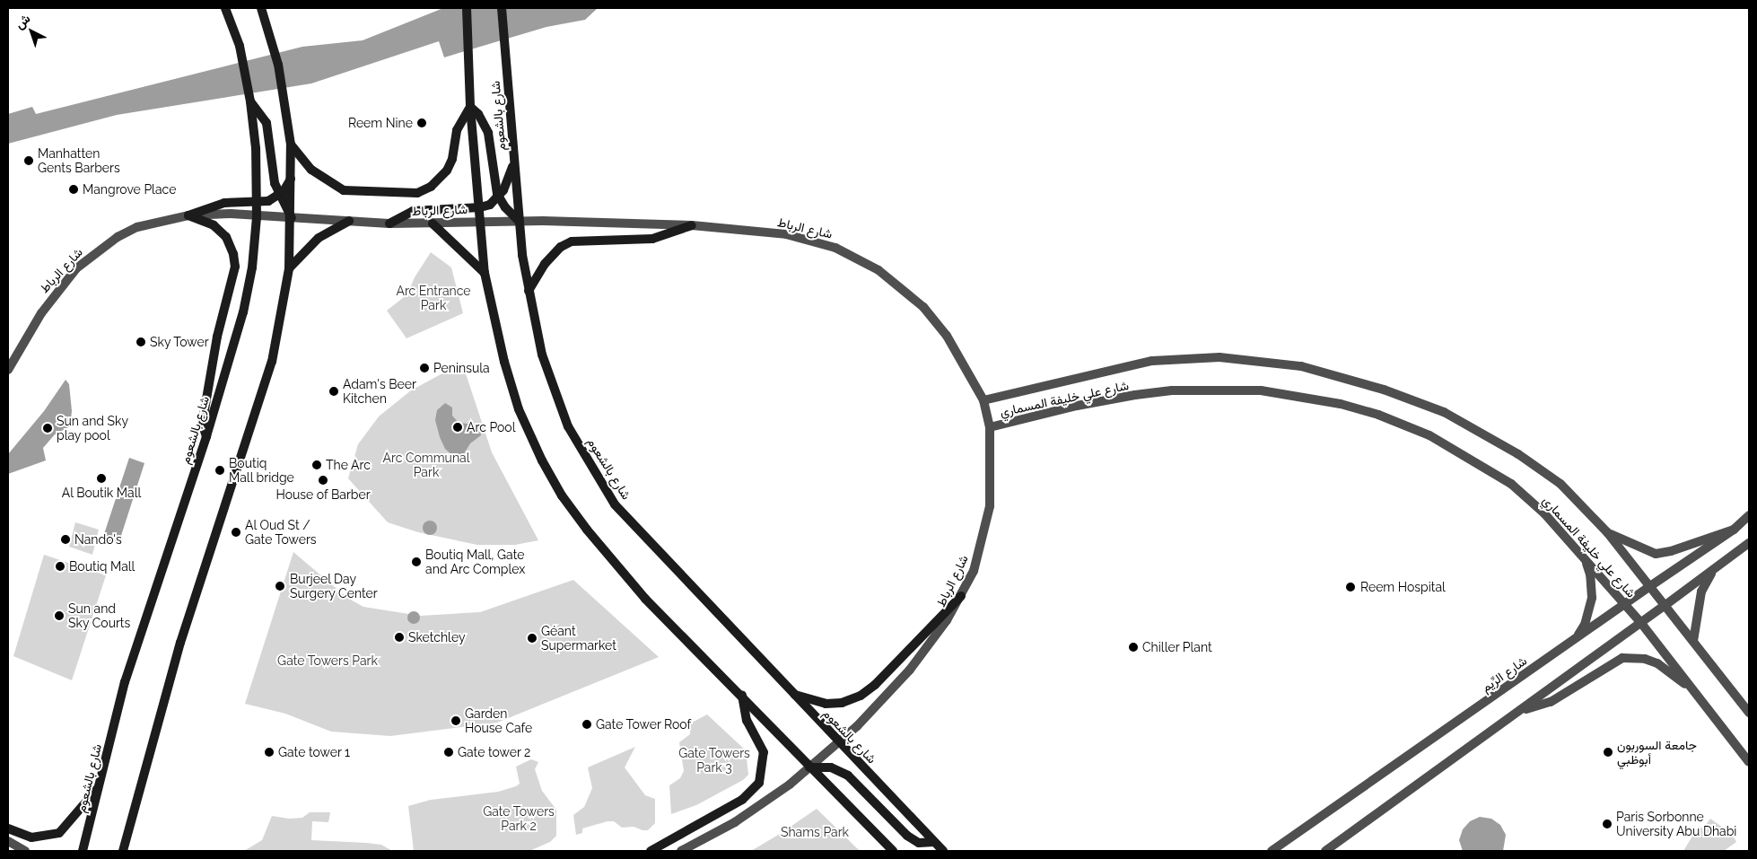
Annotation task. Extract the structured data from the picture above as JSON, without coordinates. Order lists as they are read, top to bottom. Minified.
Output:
{"streets":{"main road":["شارع بالشعوم"],"street":["شارع الرباط","شارع علي خليفة المسماري","شارع الرِّيم"]},"crossings":[["شارع بالشعوم","شارع الرباط"],["شارع الرباط","شارع علي خليفة المسماري"],["شارع علي خليفة المسماري","شارع الرِّيم"]],"parks":["Arc Entrance Park","Arc Communal Park","Gate Towers Park","Gate Towers Park 3","Gate Towers Park 2","Shams Park"],"places":["Reem Nine","Manhatten Gents Barbers","Mangrove Place","Sky Tower","Peninsula","Adam's Beer Kitchen","Arc Pool","Sun and Sky play pool","The Arc","Boutiq Mall bridge","Al Boutik Mall","House of Barber","Al Oud St / Gate Towers","Nando's","Boutiq Mall, Gate and Arc Complex","Boutiq Mall","Burjeel Day Surgery Center","Reem Hospital","Sun and Sky Courts","Sketchley","Géant Supermarket","Chiller Plant","Garden House Cafe","Gate Tower Roof","Gate tower 1","Gate tower 2","جامعة السوربون أبوظبي","Paris Sorbonne University Abu Dhabi"],"north":"top left"}
